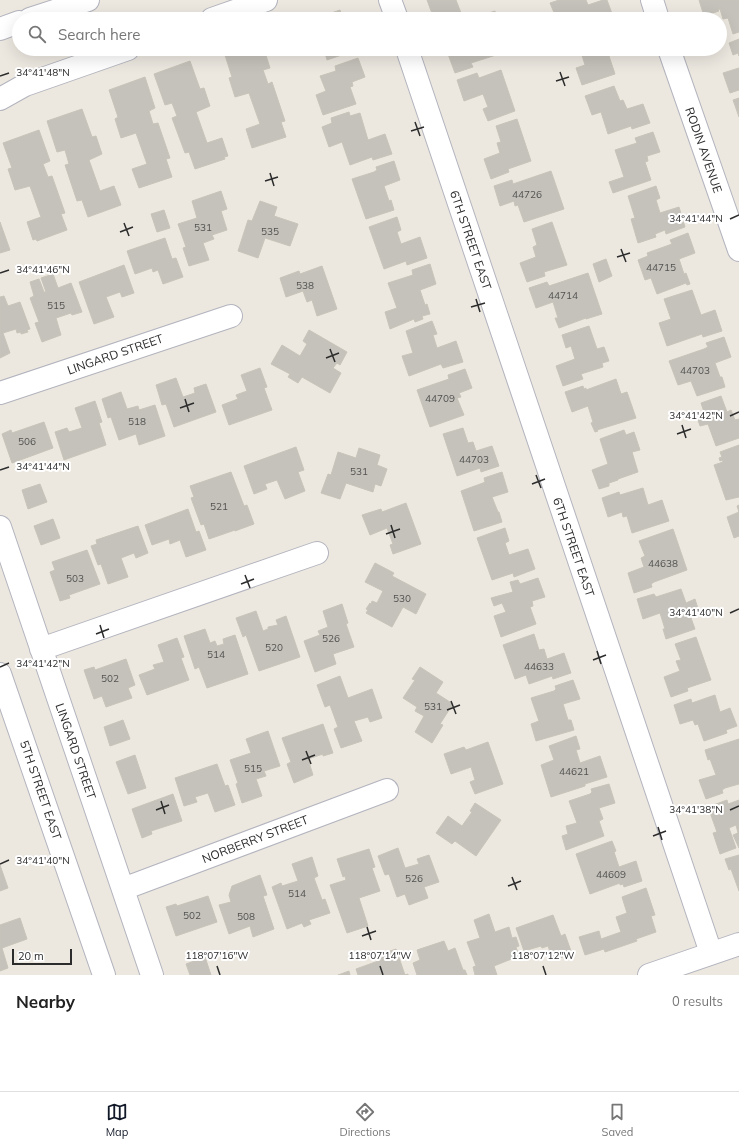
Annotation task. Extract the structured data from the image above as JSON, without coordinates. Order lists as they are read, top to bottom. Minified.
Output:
{"streets":{"street":["RODIN AVENUE","6TH STREET EAST","LINGARD STREET","5TH STREET EAST","NORBERRY STREET"]},"crossings":[["LINGARD STREET","NORBERRY STREET"]],"house_numbers":["44726","531","535","44715","538","44714","515","44703","44709","518","506","44703","531","521","44638","503","530","526","520","514","44633","502","531","515","44621","44609","526","514","502","508"],"scale_bar":"20 m","page":{"search":"Search here","scale":"20 m","heading":["Nearby","0 results"],"nav":["Map","Directions","Saved"]},"coordinates":["34°41'48\"N","34°41'44\"N","34°41'46\"N","34°41'42\"N","34°41'40\"N","34°41'38\"N","118°07'16\"W","118°07'14\"W","118°07'12\"W"]}
